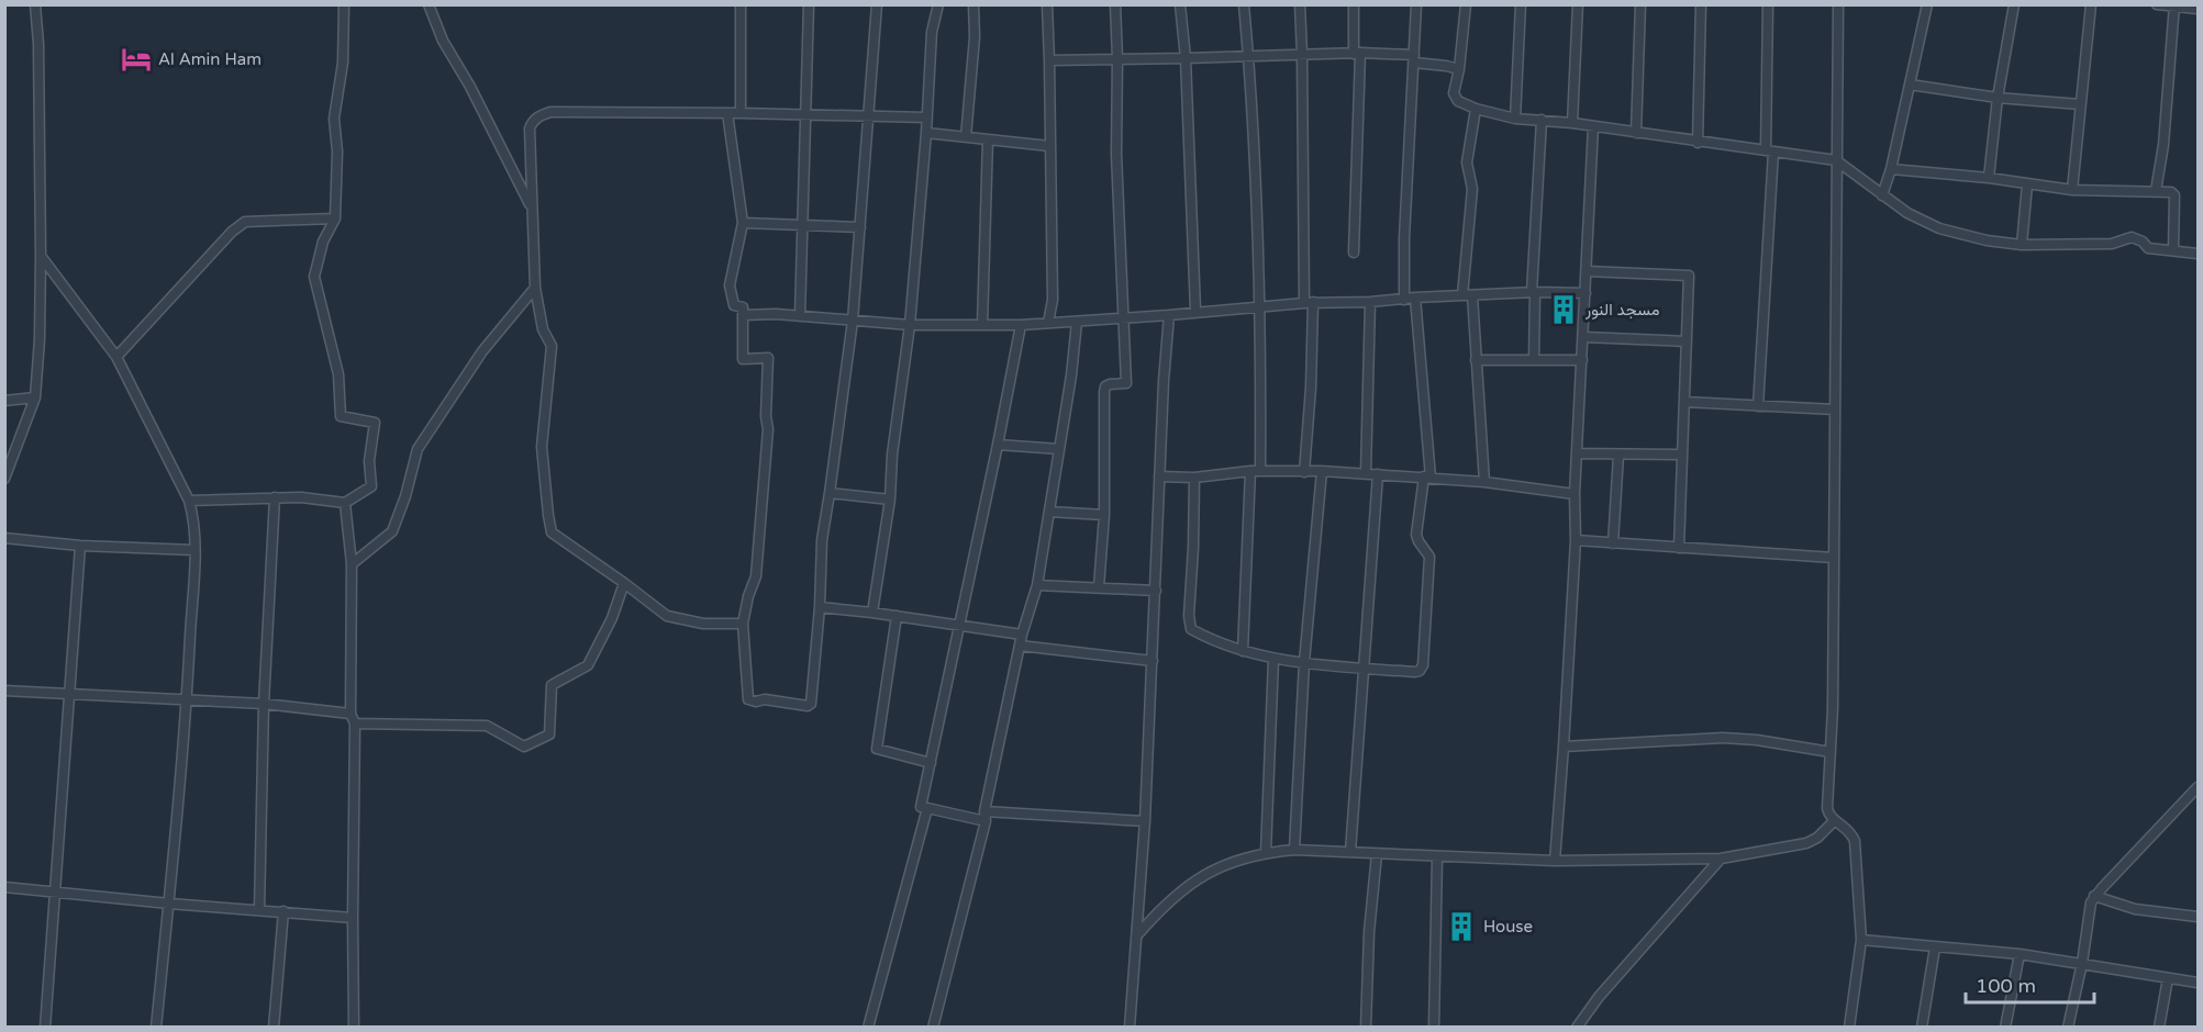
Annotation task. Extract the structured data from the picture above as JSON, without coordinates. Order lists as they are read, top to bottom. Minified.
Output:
{"places":{"hotel":["Al Amin Ham"],"building":["مسجد النور","House"]},"scale_bar":"100 m"}
